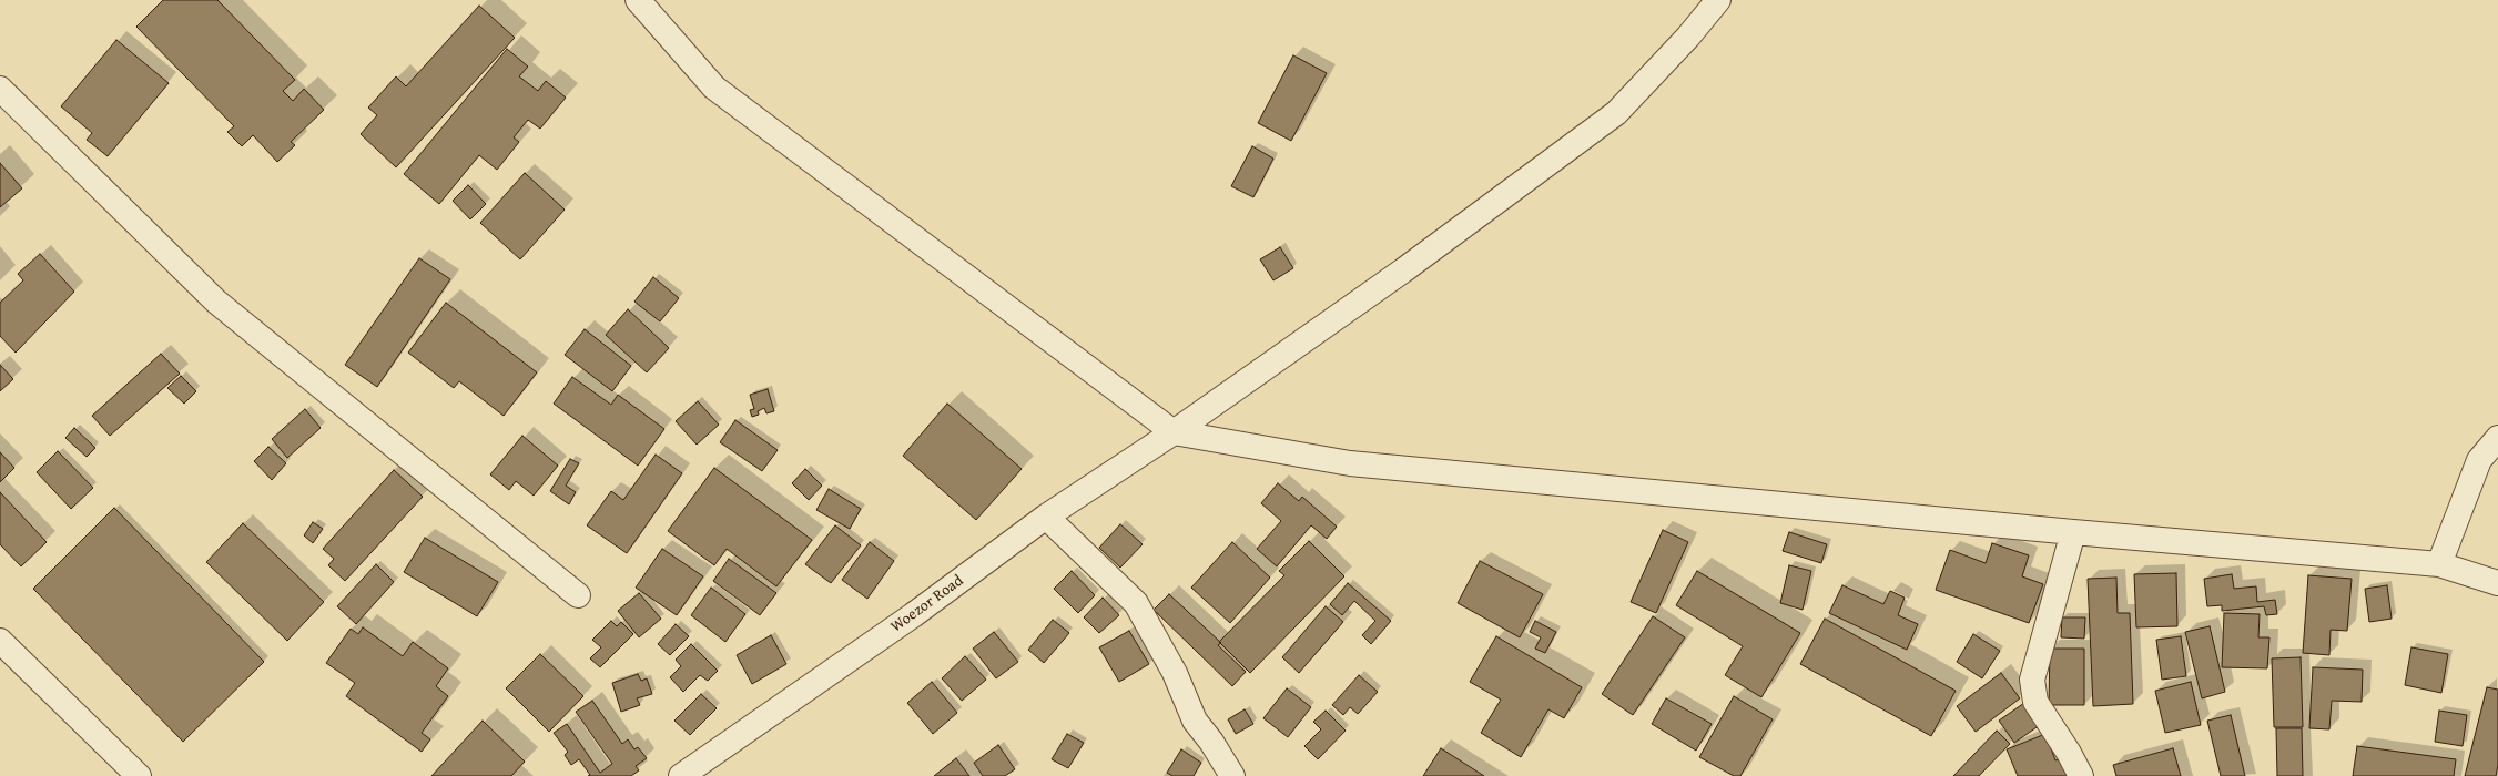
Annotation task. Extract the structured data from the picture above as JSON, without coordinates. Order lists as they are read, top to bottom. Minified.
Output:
{"streets":{"street":["Woezor Road"]}}
